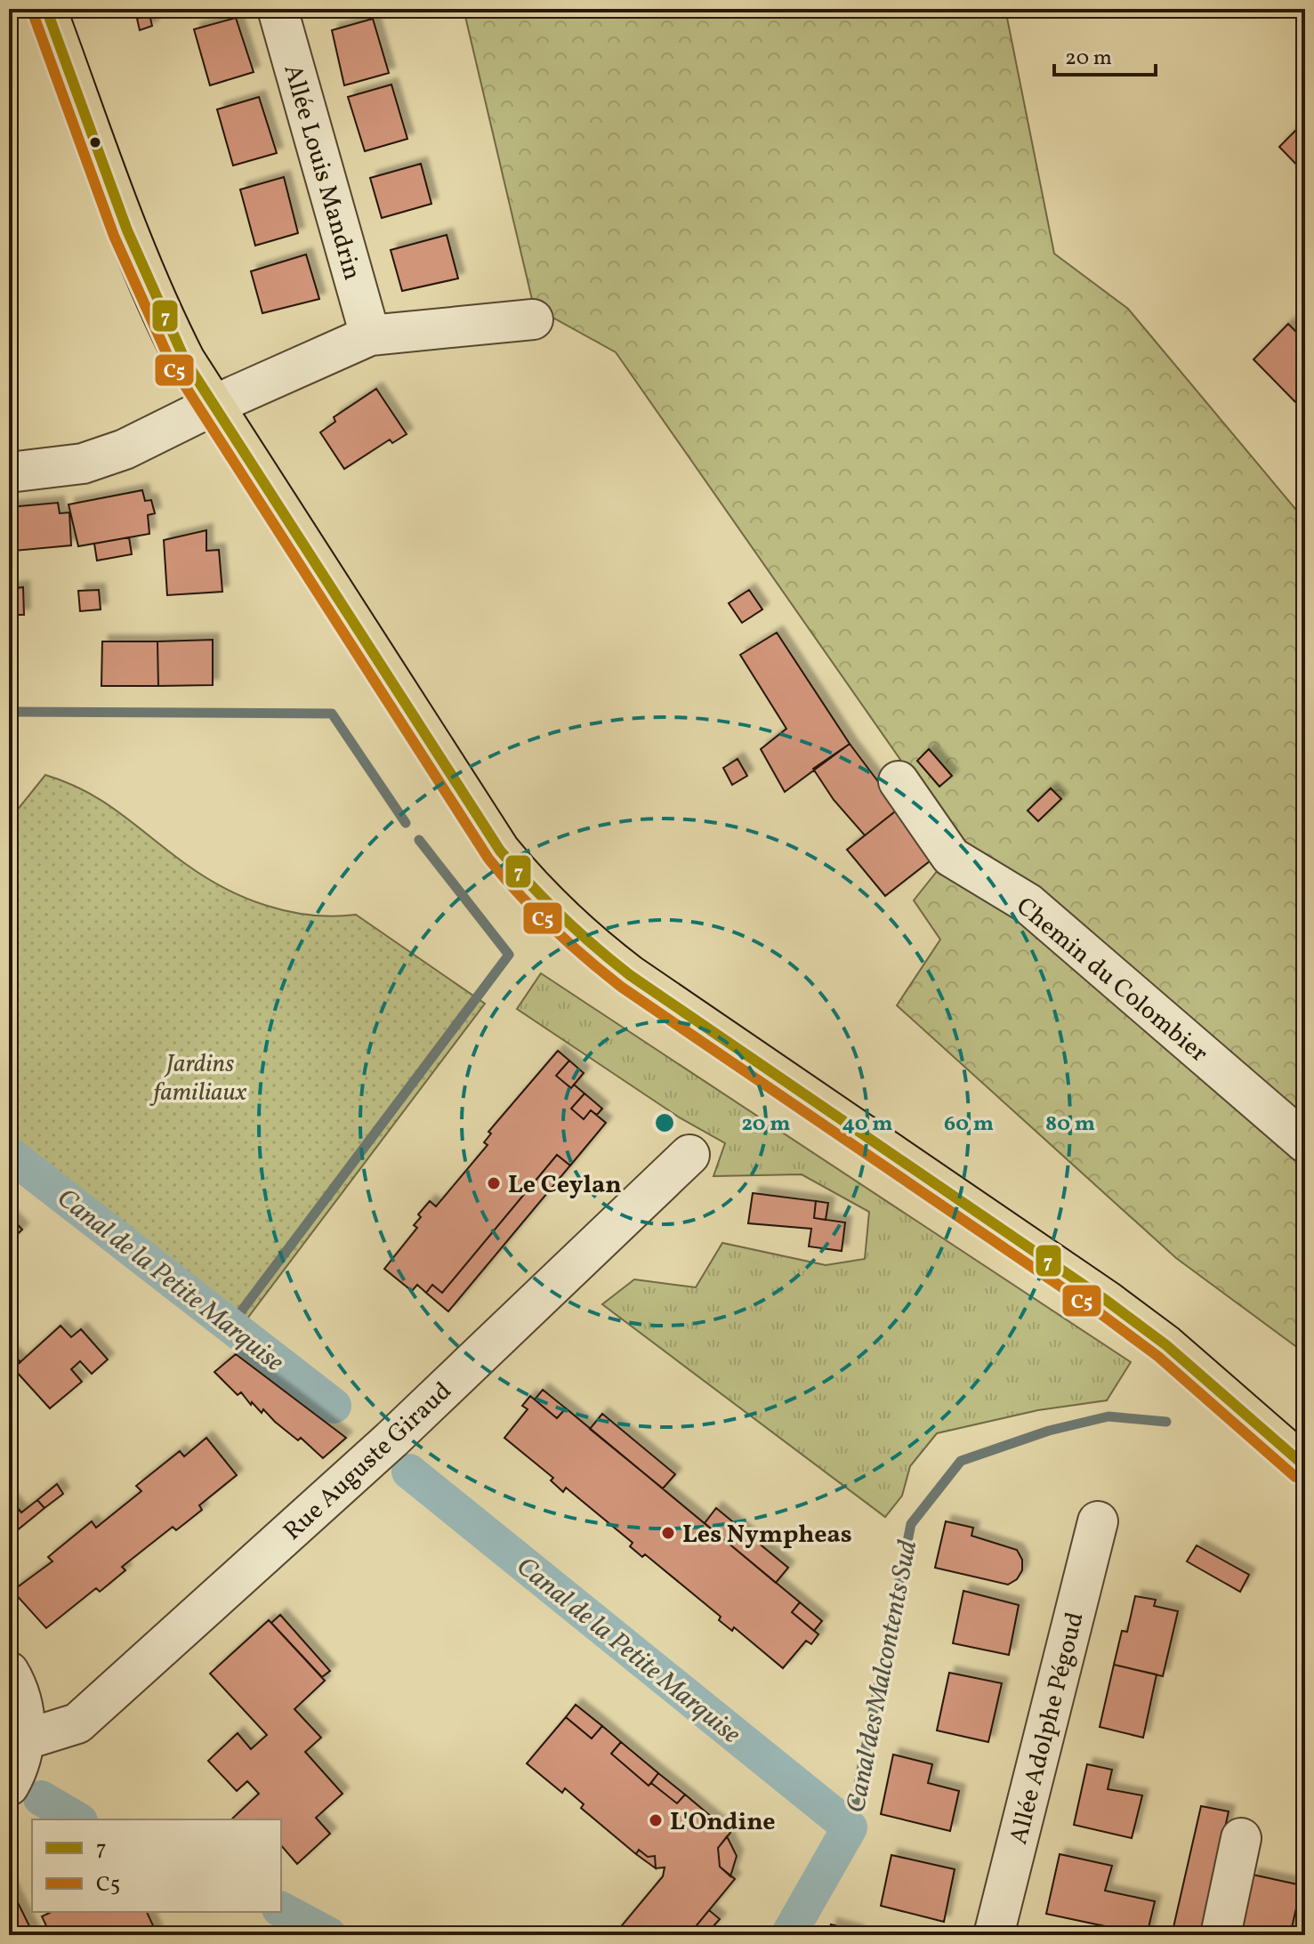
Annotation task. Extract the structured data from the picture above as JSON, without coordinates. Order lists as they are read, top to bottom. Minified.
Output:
{"streets":{"street":["Allée Louis Mandrin","Chemin du Colombier","Rue Auguste Giraud","Allée Adolphe Pégoud"]},"water":["Canal de la Petite Marquise","Canal des Malcontents Sud"],"parks":["Jardins familiaux"],"places":["Le Ceylan","Les Nympheas","L'Ondine"],"lines":["transit line 7","transit line C5"],"legend":["7","C5"],"scale_bar":"20 m","rings":["20 m","40 m","60 m","80 m"]}
